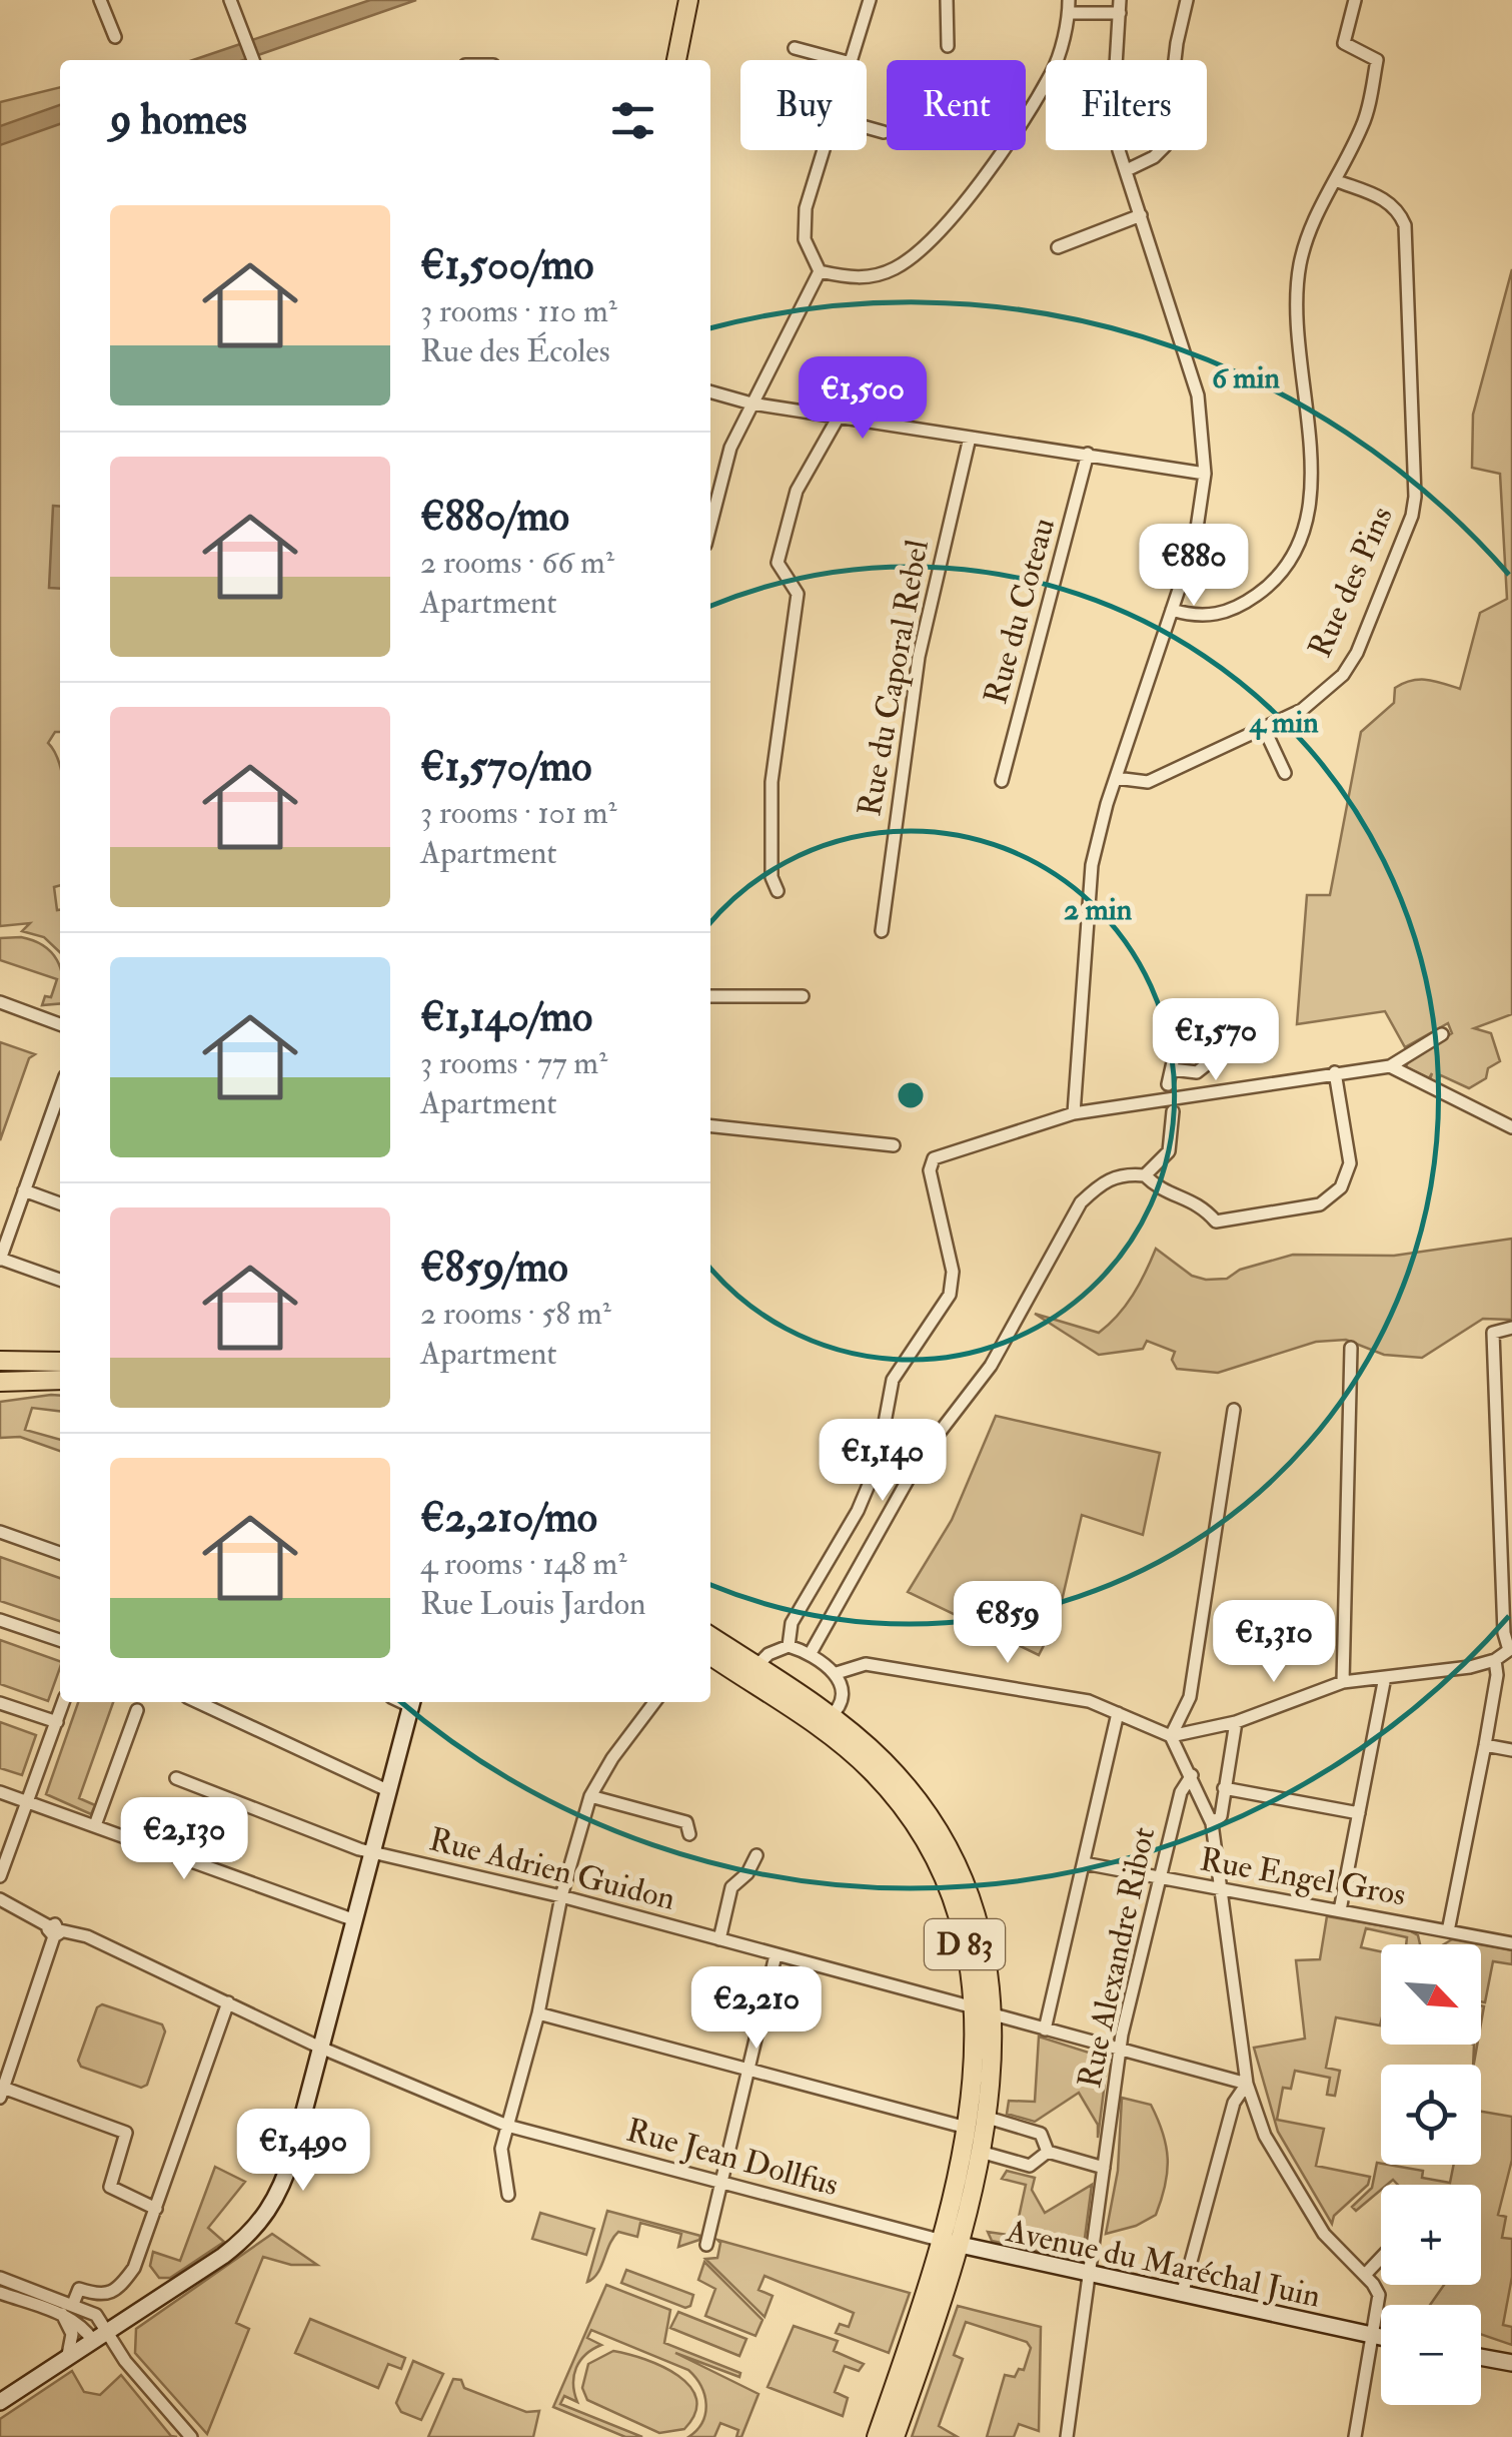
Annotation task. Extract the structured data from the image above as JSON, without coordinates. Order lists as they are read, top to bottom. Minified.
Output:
{"streets":{"main road":["D 83"],"street":["Rue des Pins","Rue du Coteau","Rue du Caporal Rebel","Rue Adrien Guidon","Rue Engel Gros","Rue Alexandre Ribot","Rue Jean Dollfus","Avenue du Maréchal Juin"]},"crossings":[["Rue Adrien Guidon","D 83"],["Rue Adrien Guidon","Rue Alexandre Ribot"],["Rue Engel Gros","Rue Alexandre Ribot"],["D 83","Rue Jean Dollfus"],["D 83","Avenue du Maréchal Juin"],["Rue Alexandre Ribot","Avenue du Maréchal Juin"],["Rue Jean Dollfus","Avenue du Maréchal Juin"]],"north":"bottom right","page":{"chip":["Buy","Rent","Filters"],"heading":"9 homes","list":[{"name":"€1,500/mo","note":"3 rooms · 110 m² · Rue des Écoles"},{"name":"€880/mo","note":"2 rooms · 66 m² · Apartment"},{"name":"€1,570/mo","note":"3 rooms · 101 m² · Apartment"},{"name":"€1,140/mo","note":"3 rooms · 77 m² · Apartment"},{"name":"€859/mo","note":"2 rooms · 58 m² · Apartment"},{"name":"€2,210/mo","note":"4 rooms · 148 m² · Rue Louis Jardon"}],"price":["€1,500","€880","€1,570","€1,140","€859","€1,310","€2,130","€2,210","€1,490"],"map_buttons":["+","−"]},"rings":["6 min","4 min","2 min"]}
